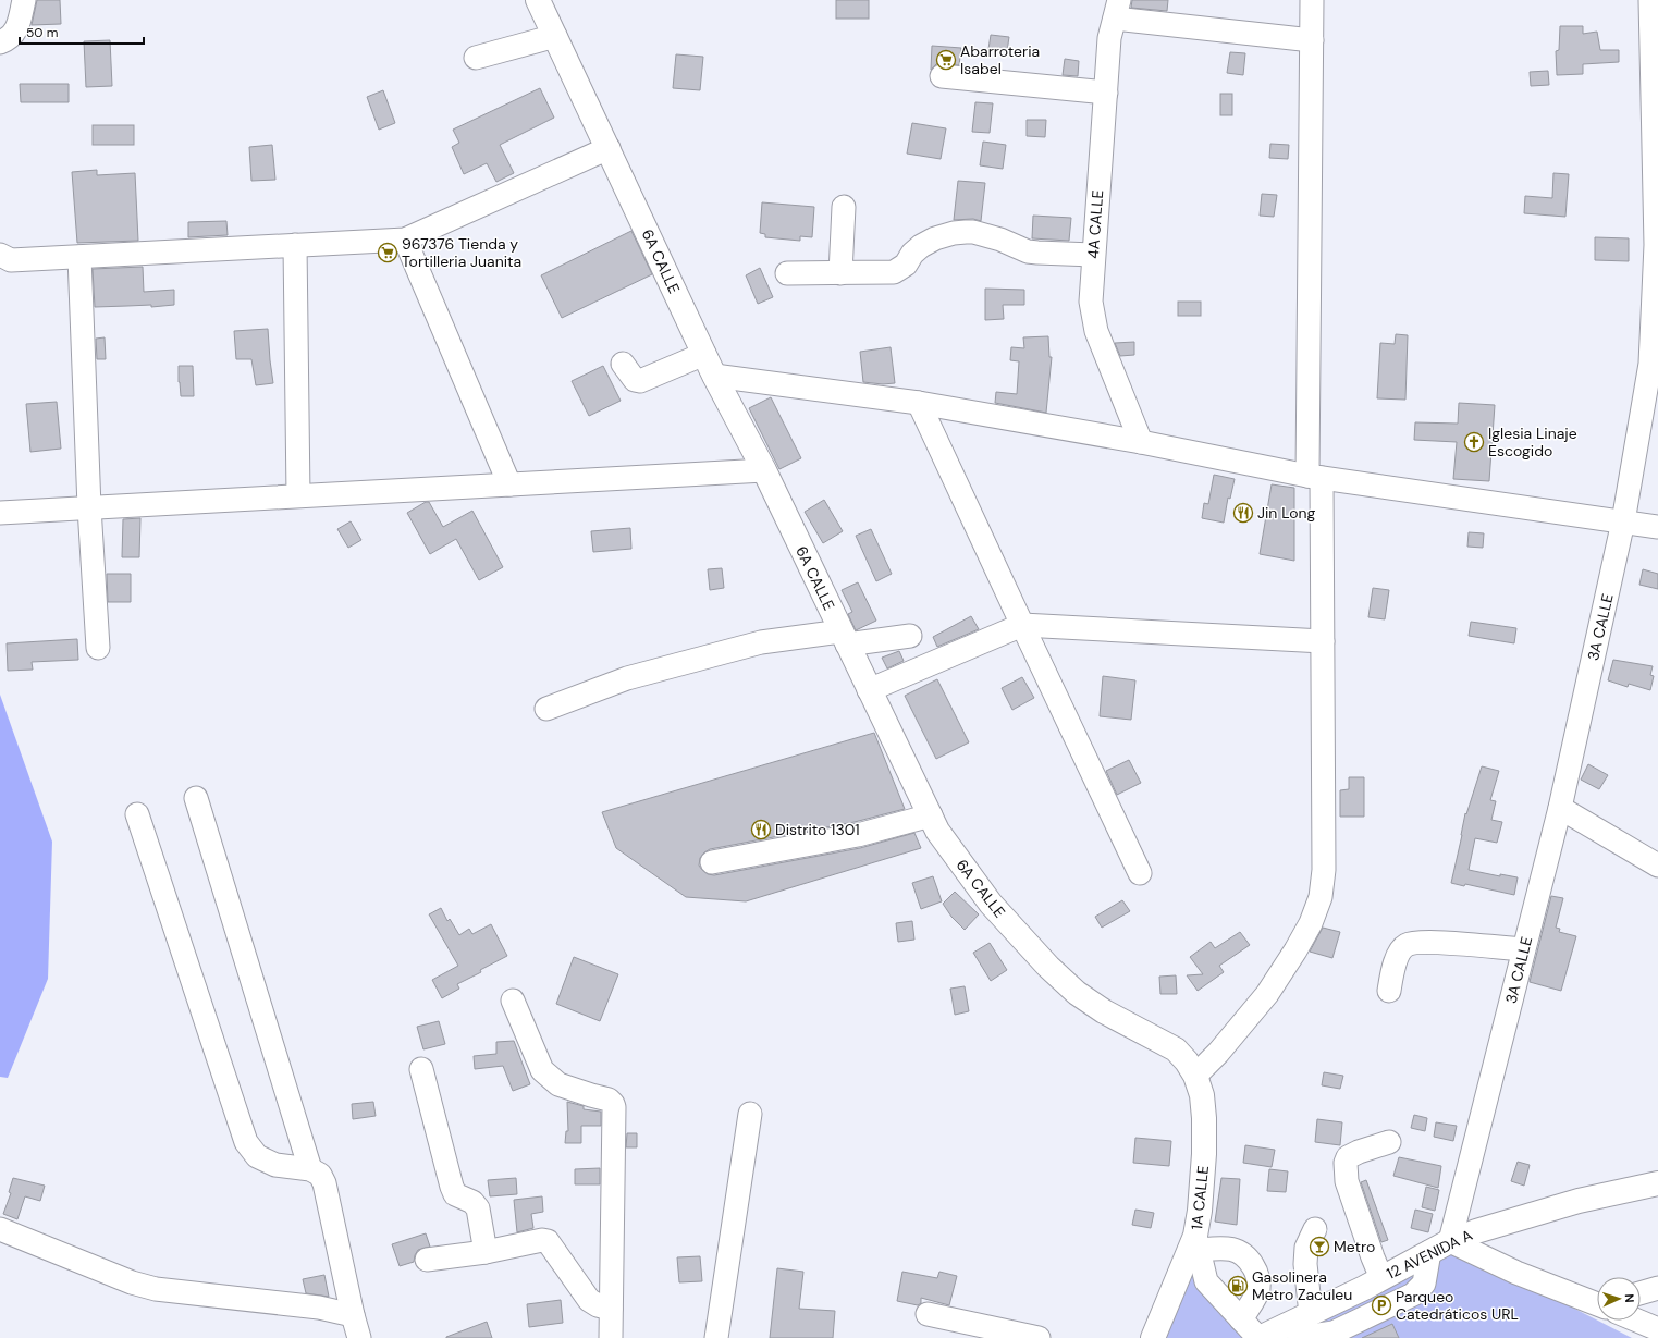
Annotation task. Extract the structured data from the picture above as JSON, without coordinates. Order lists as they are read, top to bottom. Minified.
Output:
{"streets":{"main road":["6A CALLE","1A CALLE","12 AVENIDA A"],"street":["4A CALLE","3A CALLE"]},"crossings":[["6A CALLE","1A CALLE"],["3A CALLE","12 AVENIDA A"]],"places":{"supermarket":["Abarroteria Isabel","967376 Tienda y Tortilleria Juanita"],"church":["Iglesia Linaje Escogido"],"restaurant":["Jin Long","Distrito 1301"],"bar":["Metro"],"fuel station":["Gasolinera Metro Zaculeu"],"parking":["Parqueo Catedráticos URL"]},"scale_bar":"50 m","north":"right"}
